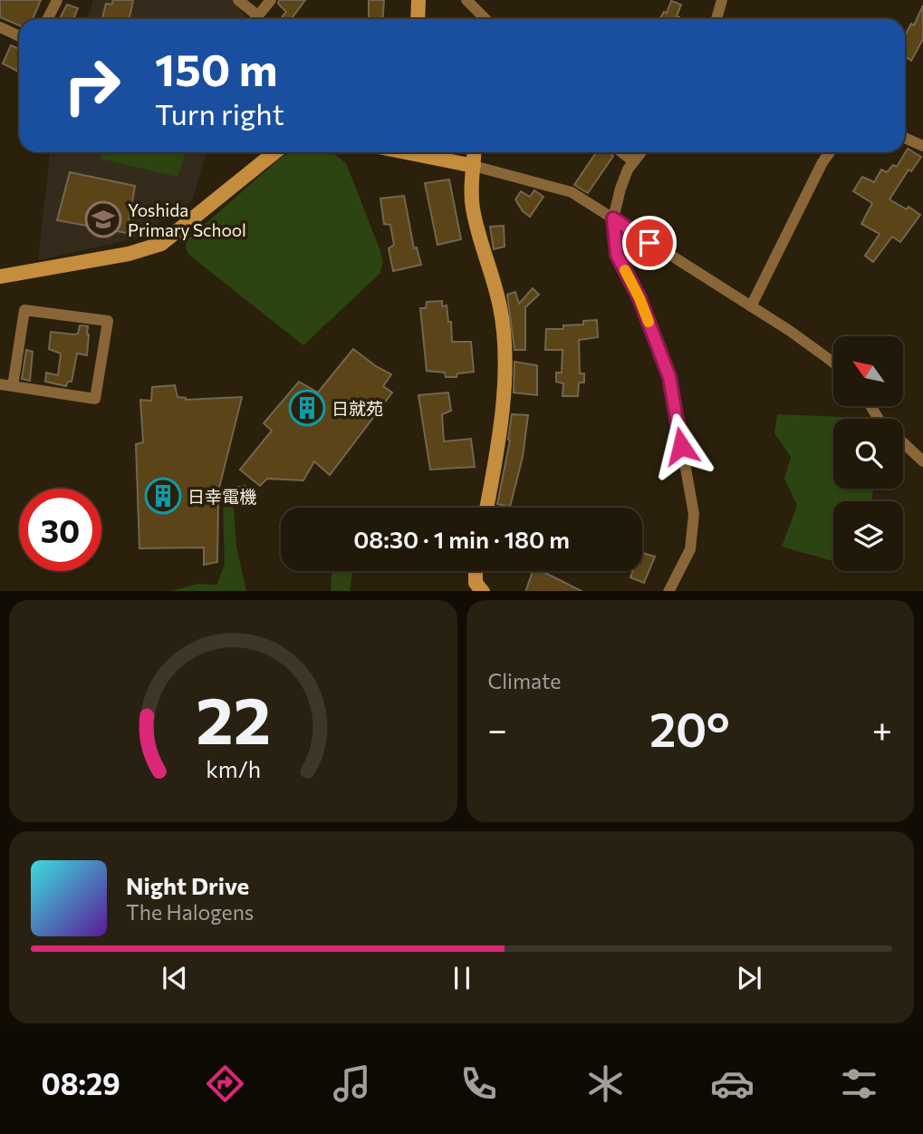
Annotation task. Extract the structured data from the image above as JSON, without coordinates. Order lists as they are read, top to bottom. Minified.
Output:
{"places":{"school or university":["Yoshida Primary School"],"building":["日就苑","日幸電機"]},"north":"top left","page":{"turn":["150 m","Turn right"],"limit":"30","trip":"08:30 · 1 min · 180 m","tile":"Climate","heat":["−","20°","+"],"song":["Night Drive","The Halogens"],"tabs":"08:29","gauge":["22","km/h"]}}
